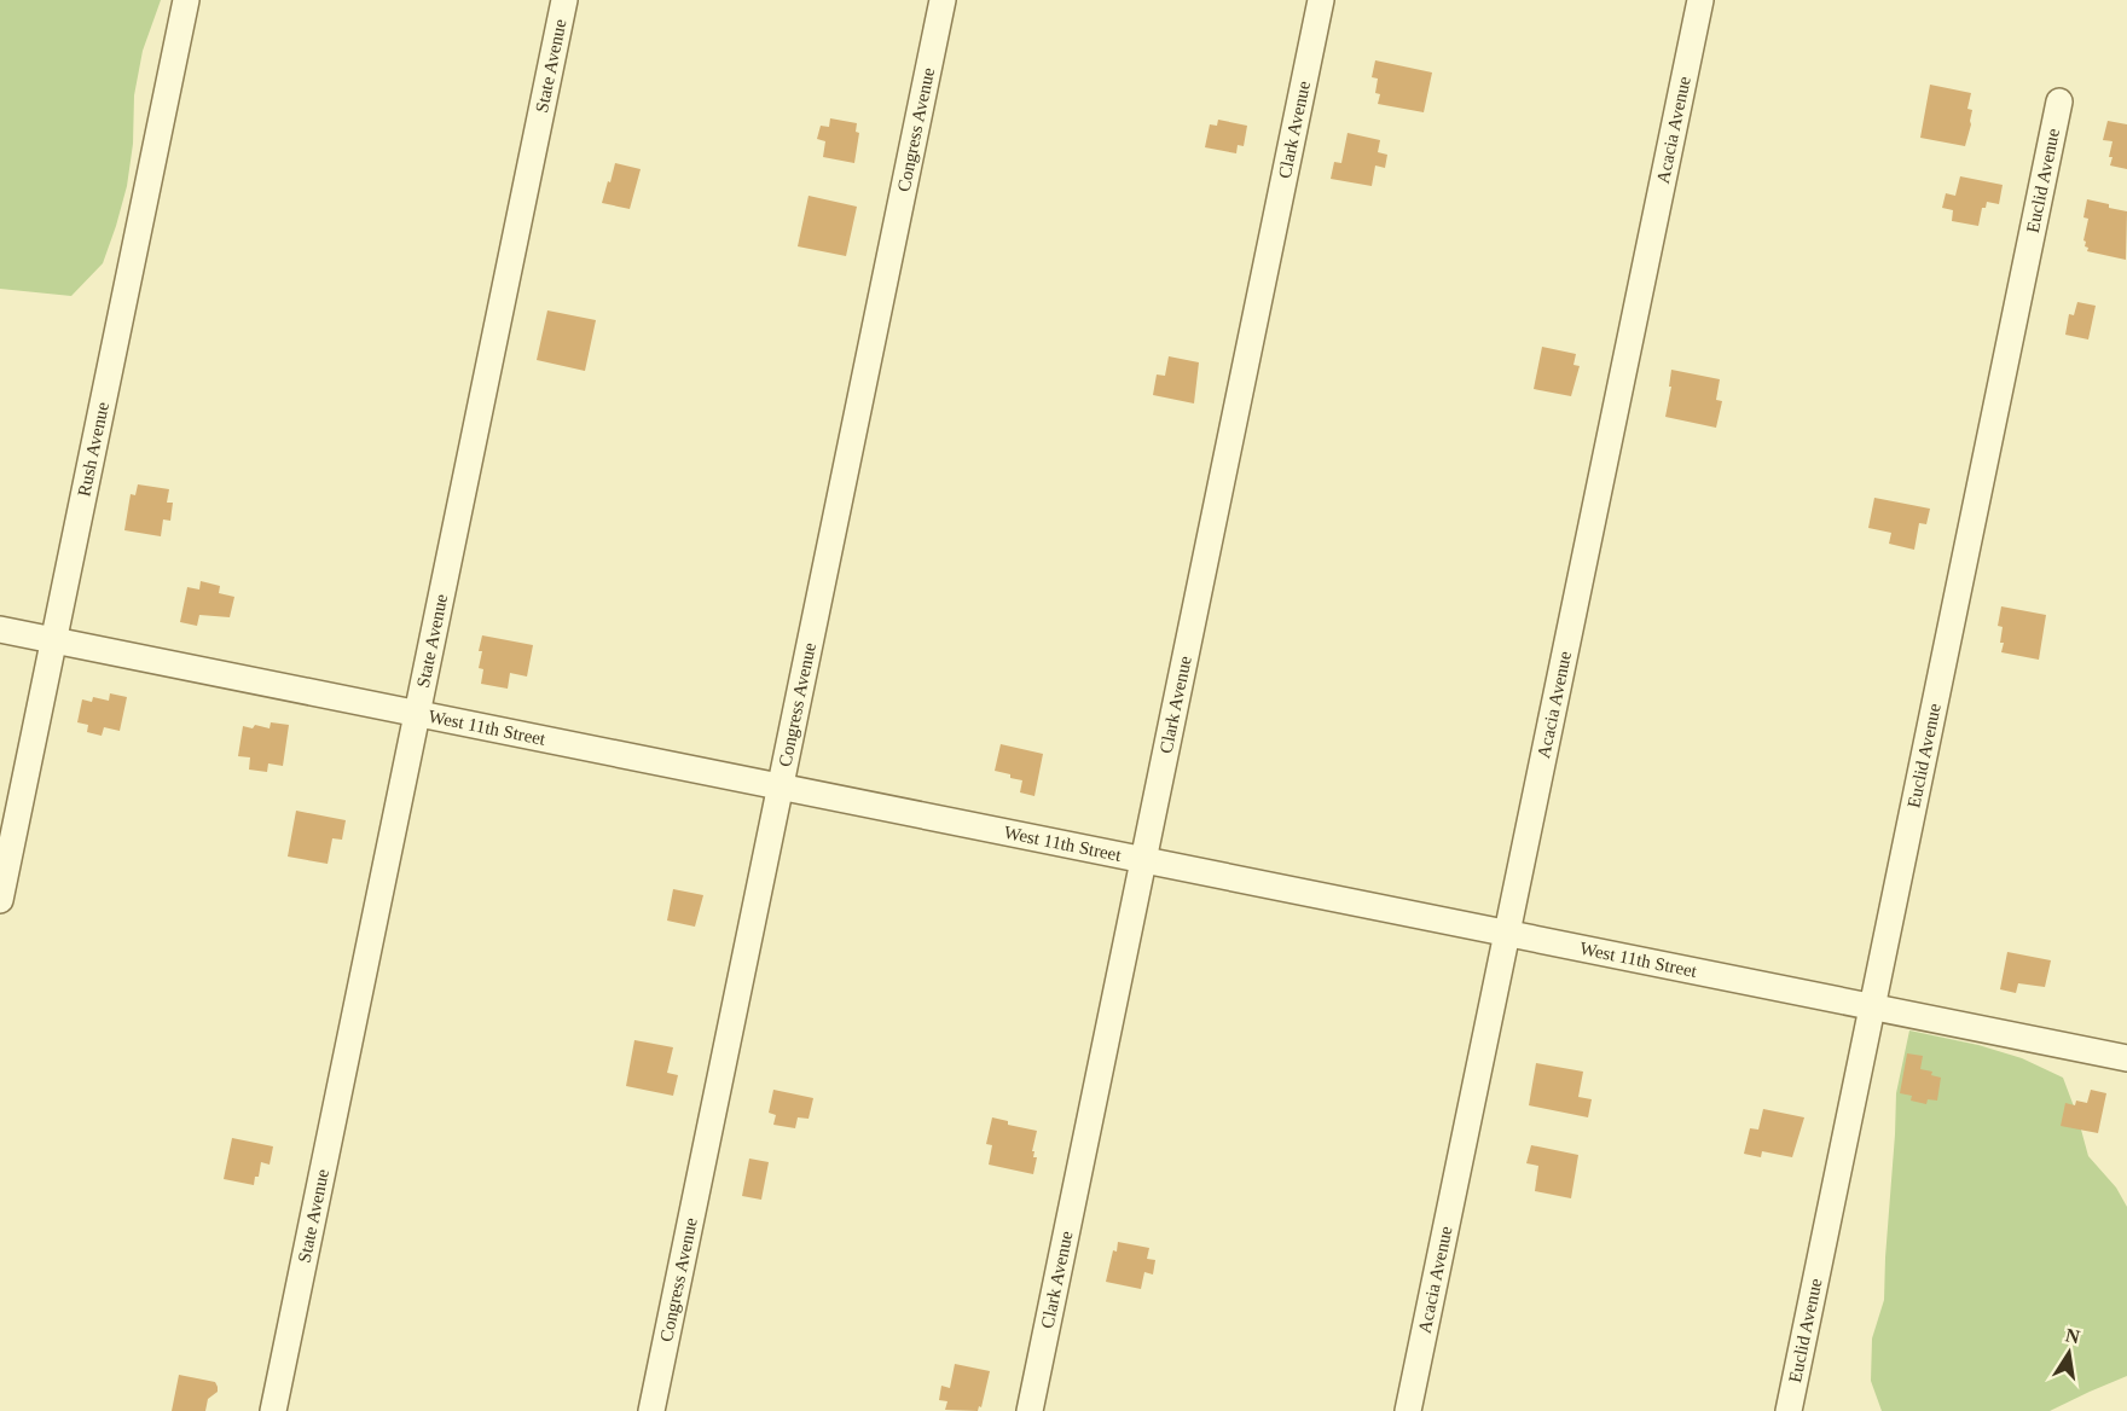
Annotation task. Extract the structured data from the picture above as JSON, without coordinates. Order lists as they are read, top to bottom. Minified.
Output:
{"streets":{"street":["State Avenue","Congress Avenue","Clark Avenue","Acacia Avenue","Euclid Avenue","Rush Avenue","West 11th Street"]},"crossings":[["State Avenue","West 11th Street"],["Congress Avenue","West 11th Street"],["Clark Avenue","West 11th Street"],["Acacia Avenue","West 11th Street"],["Euclid Avenue","West 11th Street"],["Rush Avenue","West 11th Street"]],"north":"top"}
